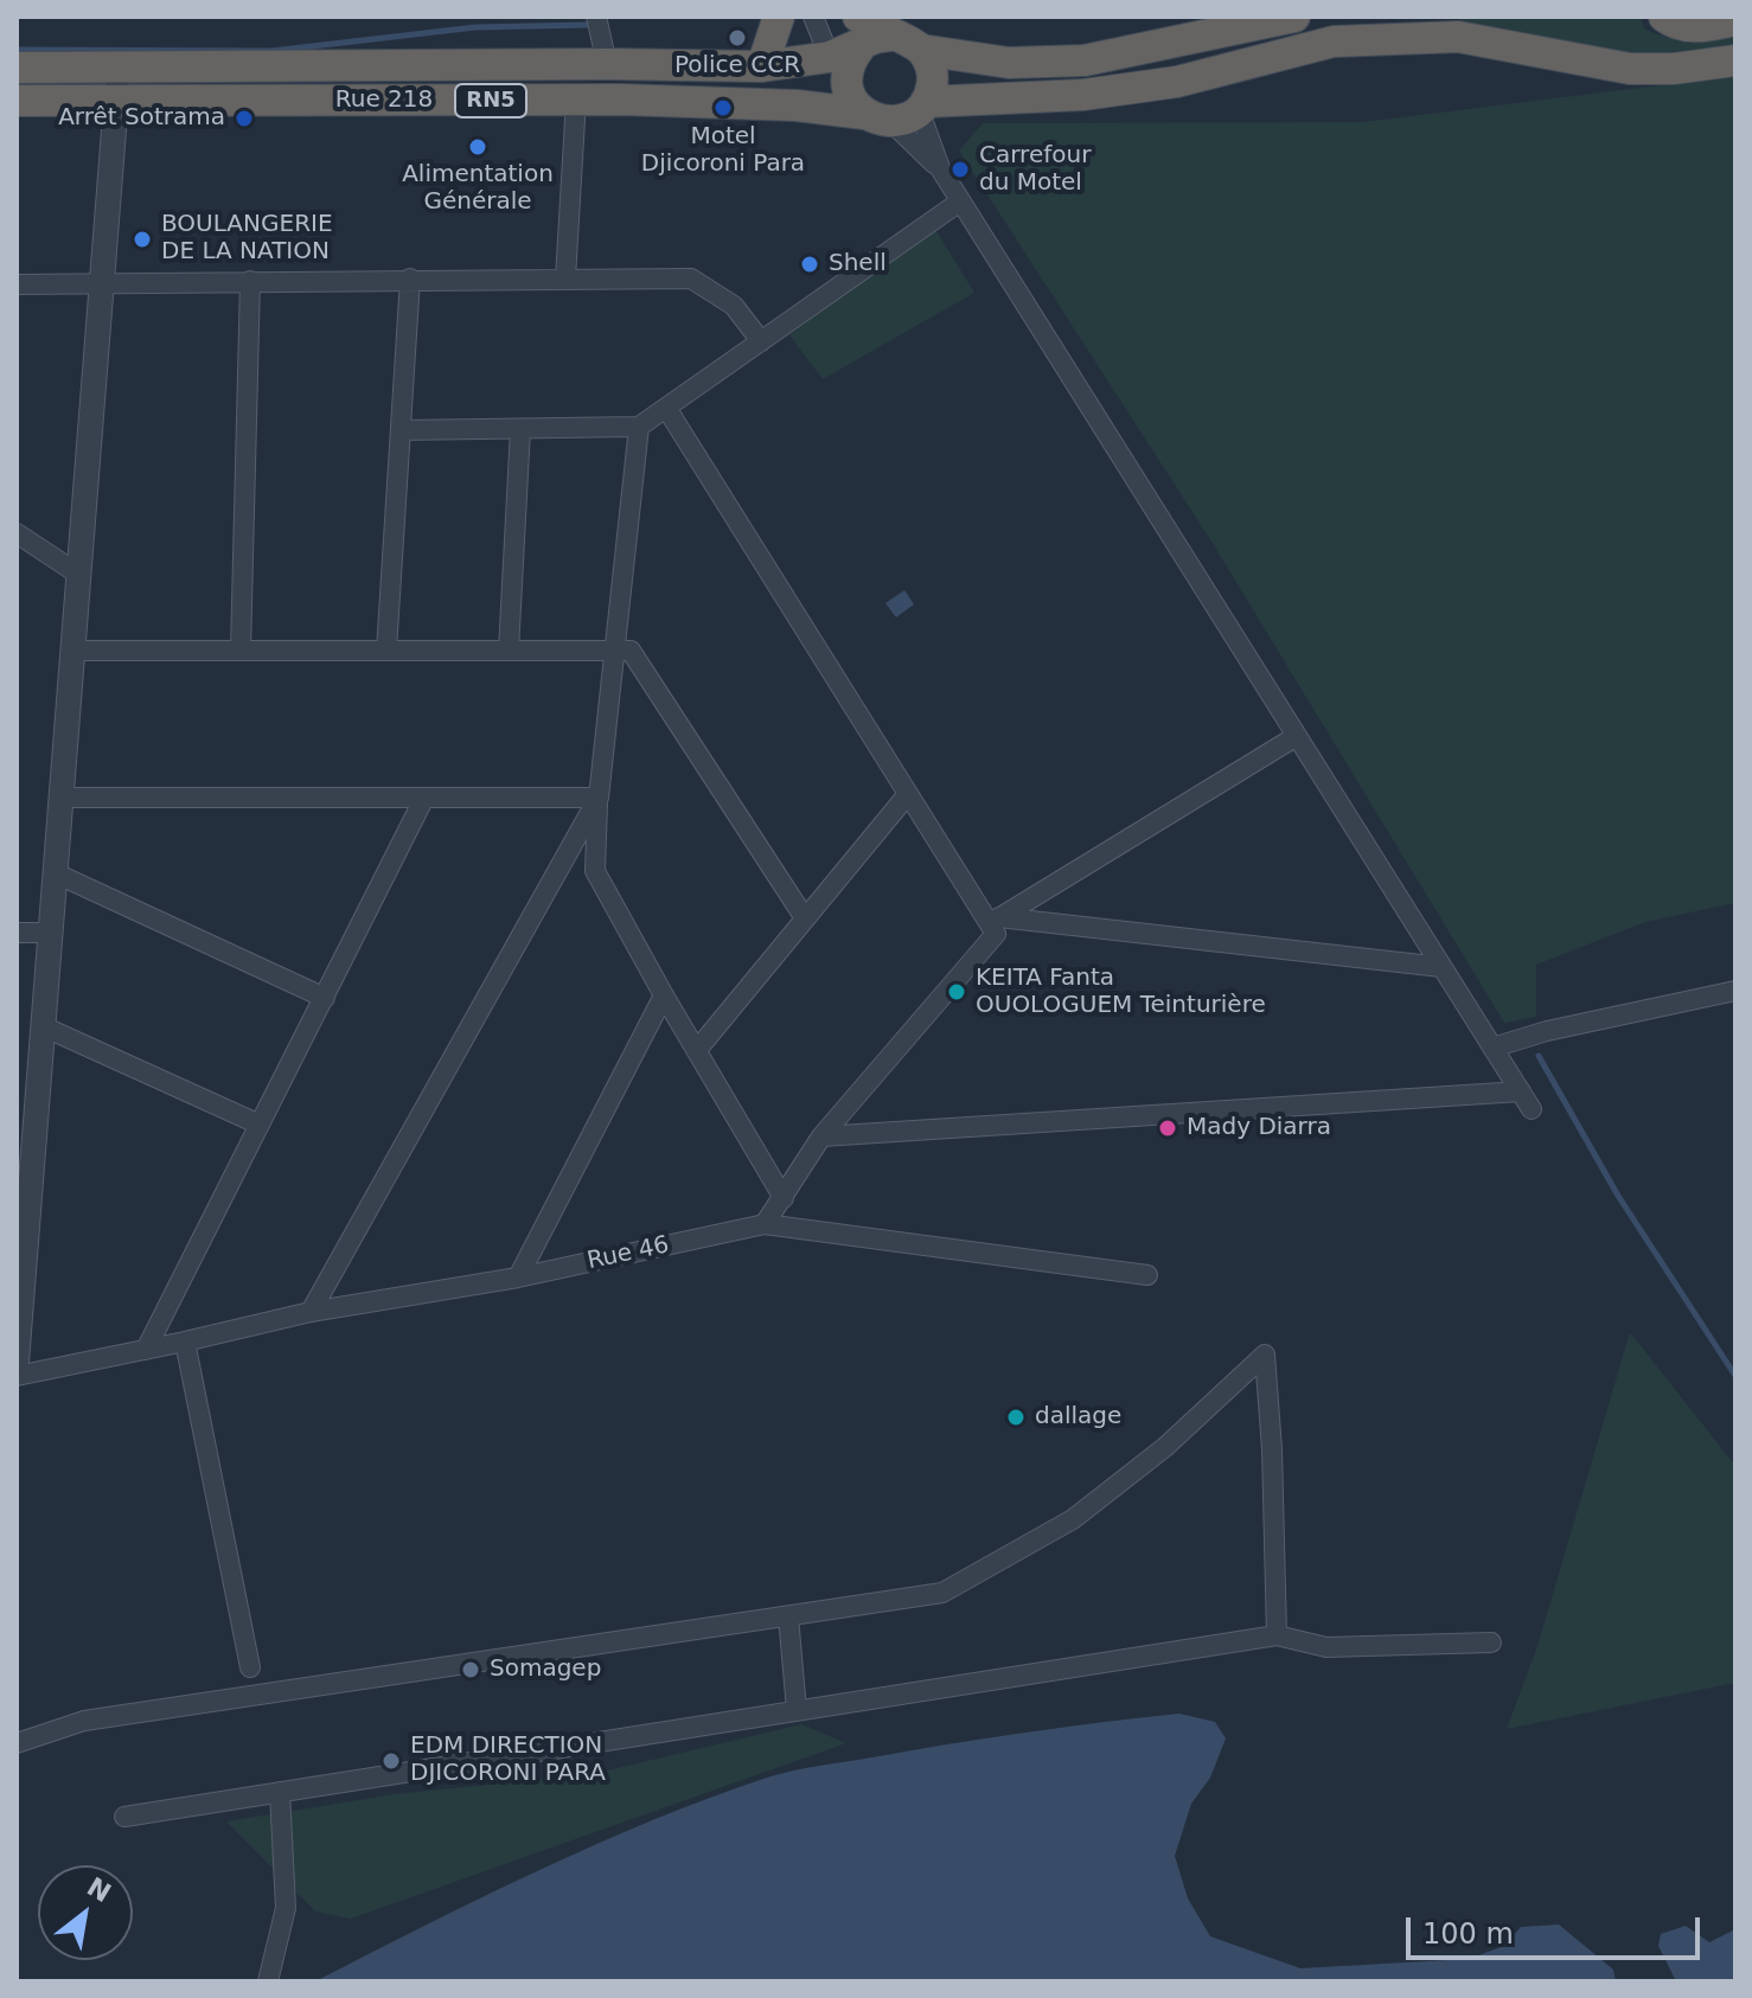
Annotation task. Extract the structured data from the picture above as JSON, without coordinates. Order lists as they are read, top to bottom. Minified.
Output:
{"streets":{"highway":["Rue 218","RN5"],"street":["Rue 46"]},"crossings":[["Rue 218","RN5"]],"places":["Police CCR","Motel Djicoroni Para","Arrêt Sotrama","Alimentation Générale","Carrefour du Motel","BOULANGERIE DE LA NATION","Shell","KEITA Fanta OUOLOGUEM Teinturière","Mady Diarra","dallage","Somagep","EDM DIRECTION DJICORONI PARA"],"scale_bar":"100 m","north":"top right"}
